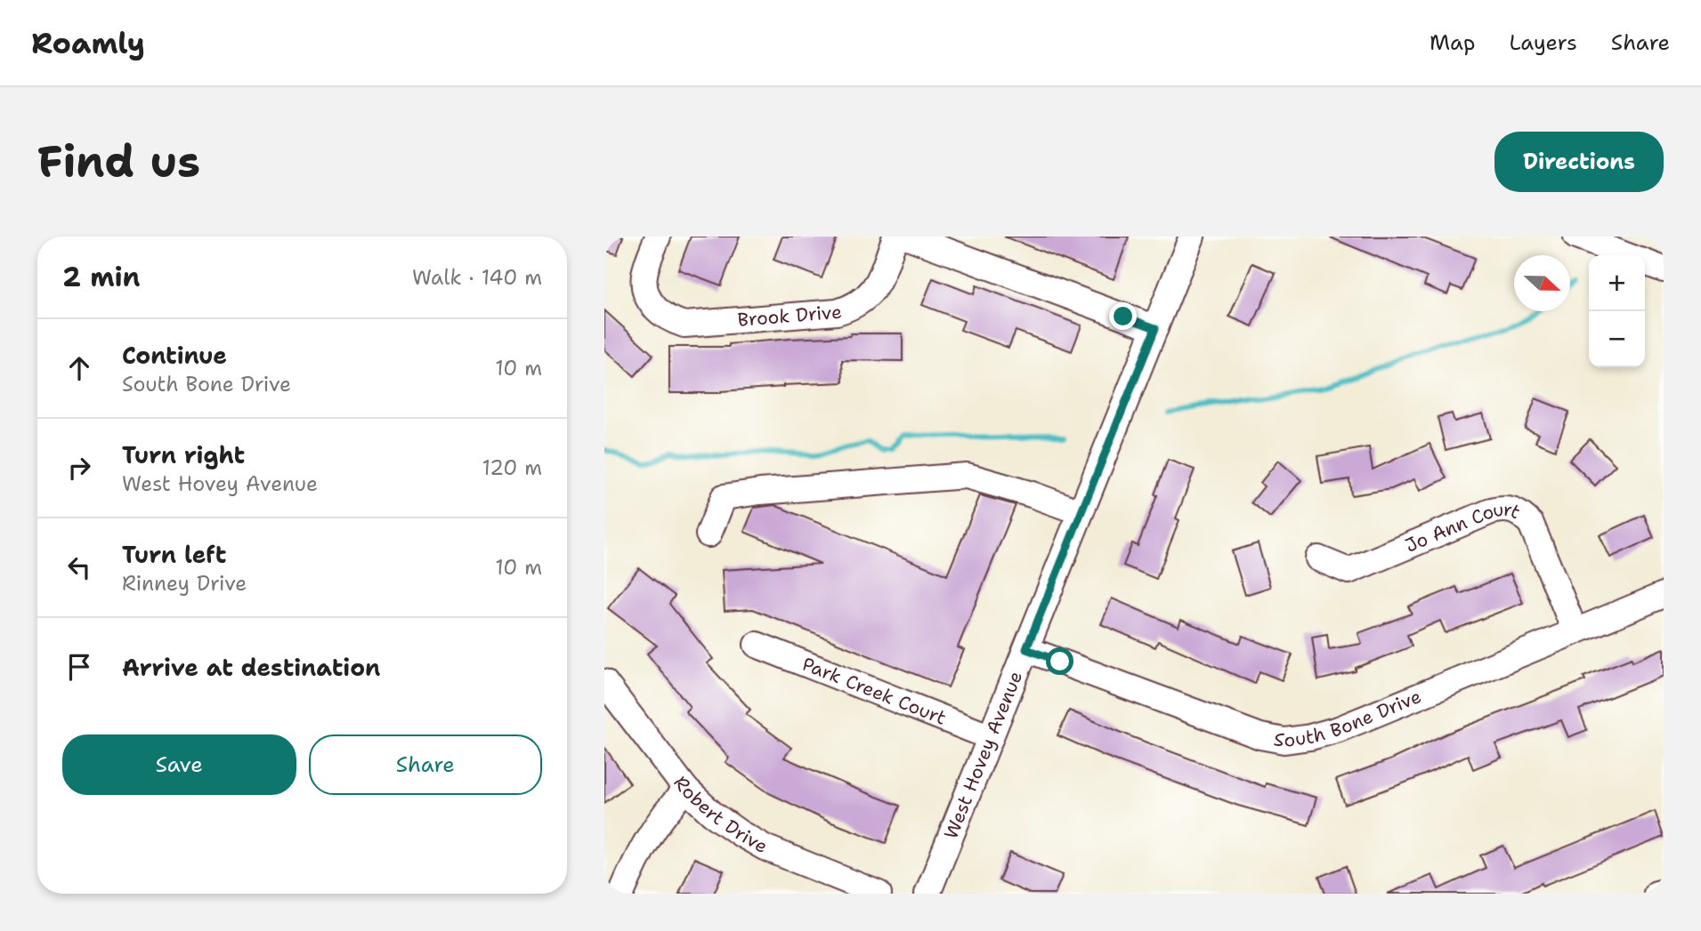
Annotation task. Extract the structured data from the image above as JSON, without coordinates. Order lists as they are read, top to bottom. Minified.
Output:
{"streets":{"street":["Brook Drive","Jo Ann Court","Park Creek Court","South Bone Drive","West Hovey Avenue","Robert Drive"]},"crossings":[["Jo Ann Court","South Bone Drive"],["Park Creek Court","West Hovey Avenue"],["South Bone Drive","West Hovey Avenue"]],"north":"right","page":{"header":"Roamly","nav":["Map","Layers","Share"],"buttons":["Directions",["Save","Share"]],"title":"Find us","heading":["2 min","Walk · 140 m"],"map_buttons":["+","−"],"list":[["Continue","South Bone Drive","10 m"],["Turn right","West Hovey Avenue","120 m"],["Turn left","Rinney Drive","10 m"],"Arrive at destination"]}}
